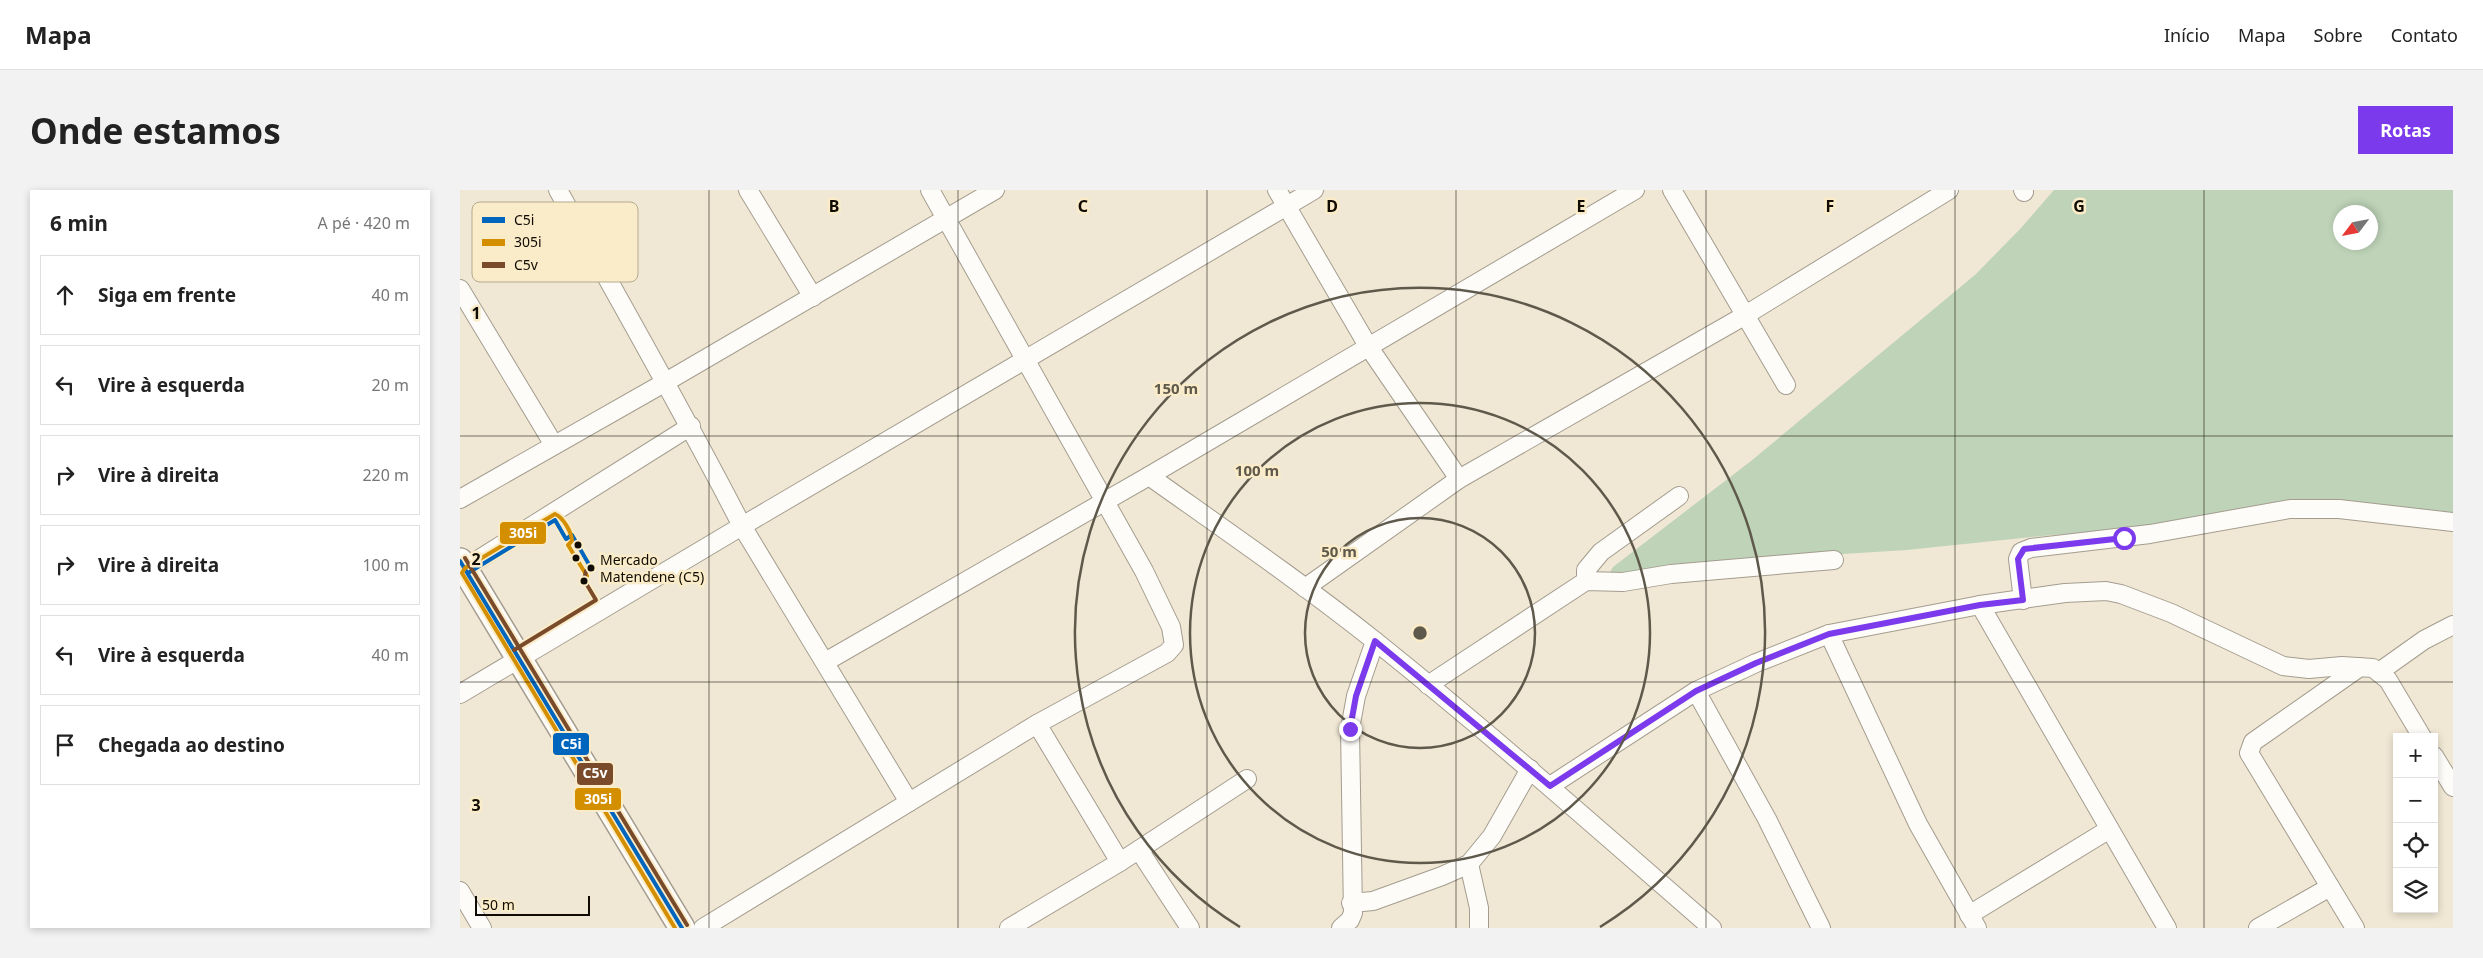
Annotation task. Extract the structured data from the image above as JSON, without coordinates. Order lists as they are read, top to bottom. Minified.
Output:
{"places":["Mercado Matendene (C5)"],"lines":["transit line 305i","transit line C5i","transit line C5v"],"legend":["C5i","305i","C5v"],"scale_bar":"50 m","north":"bottom left","page":{"header":"Mapa","nav":["Início","Mapa","Sobre","Contato"],"buttons":"Rotas","title":"Onde estamos","heading":["6 min","A pé · 420 m"],"list":[["Siga em frente","40 m"],["Vire à esquerda","20 m"],["Vire à direita","220 m"],["Vire à direita","100 m"],["Vire à esquerda","40 m"],"Chegada ao destino"],"map_buttons":["+","−"],"scale":"50 m"},"grid":{"columns":["B","C","D","E","F","G"],"rows":["1","2","3"]},"rings":["150 m","100 m","50 m"]}
